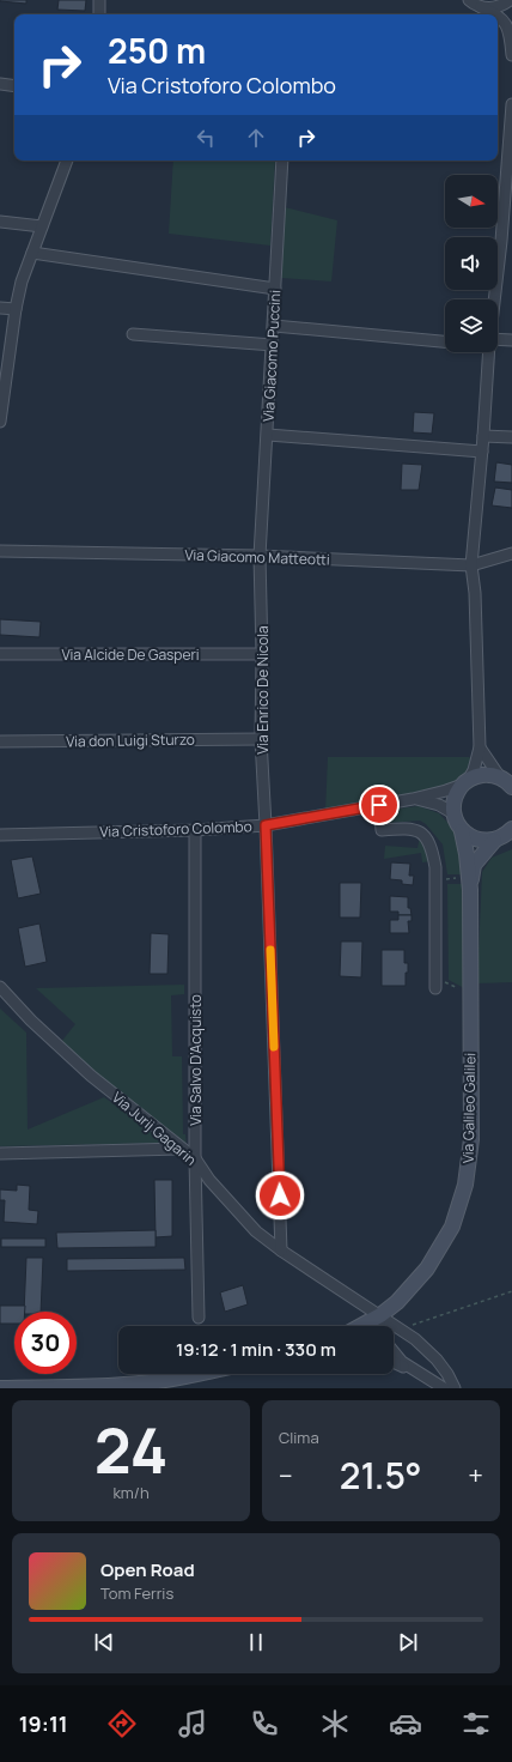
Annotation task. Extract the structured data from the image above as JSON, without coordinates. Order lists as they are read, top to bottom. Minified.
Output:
{"streets":{"street":["Via Giacomo Puccini","Via Giacomo Matteotti","Via Alcide De Gasperi","Via Enrico De Nicola","Via don Luigi Sturzo","Via Cristoforo Colombo","Via Salvo D’Acquisto","Via Galileo Galilei","Via Jurij Gagarin"]},"crossings":[["Via Giacomo Puccini","Via Giacomo Matteotti"],["Via Giacomo Puccini","Via Enrico De Nicola"],["Via Giacomo Matteotti","Via Enrico De Nicola"],["Via Alcide De Gasperi","Via Enrico De Nicola"],["Via Enrico De Nicola","Via don Luigi Sturzo"],["Via Enrico De Nicola","Via Cristoforo Colombo"],["Via Enrico De Nicola","Via Jurij Gagarin"],["Via Cristoforo Colombo","Via Salvo D’Acquisto"],["Via Cristoforo Colombo","Via Galileo Galilei"],["Via Salvo D’Acquisto","Via Jurij Gagarin"],["Via Galileo Galilei","Via Jurij Gagarin"]],"north":"right","page":{"turn":["250 m","Via Cristoforo Colombo"],"limit":"30","trip":"19:12 · 1 min · 330 m","tile":[["24","km/h"],"Clima"],"heat":["−","21.5°","+"],"song":["Open Road","Tom Ferris"],"tabs":"19:11"}}
